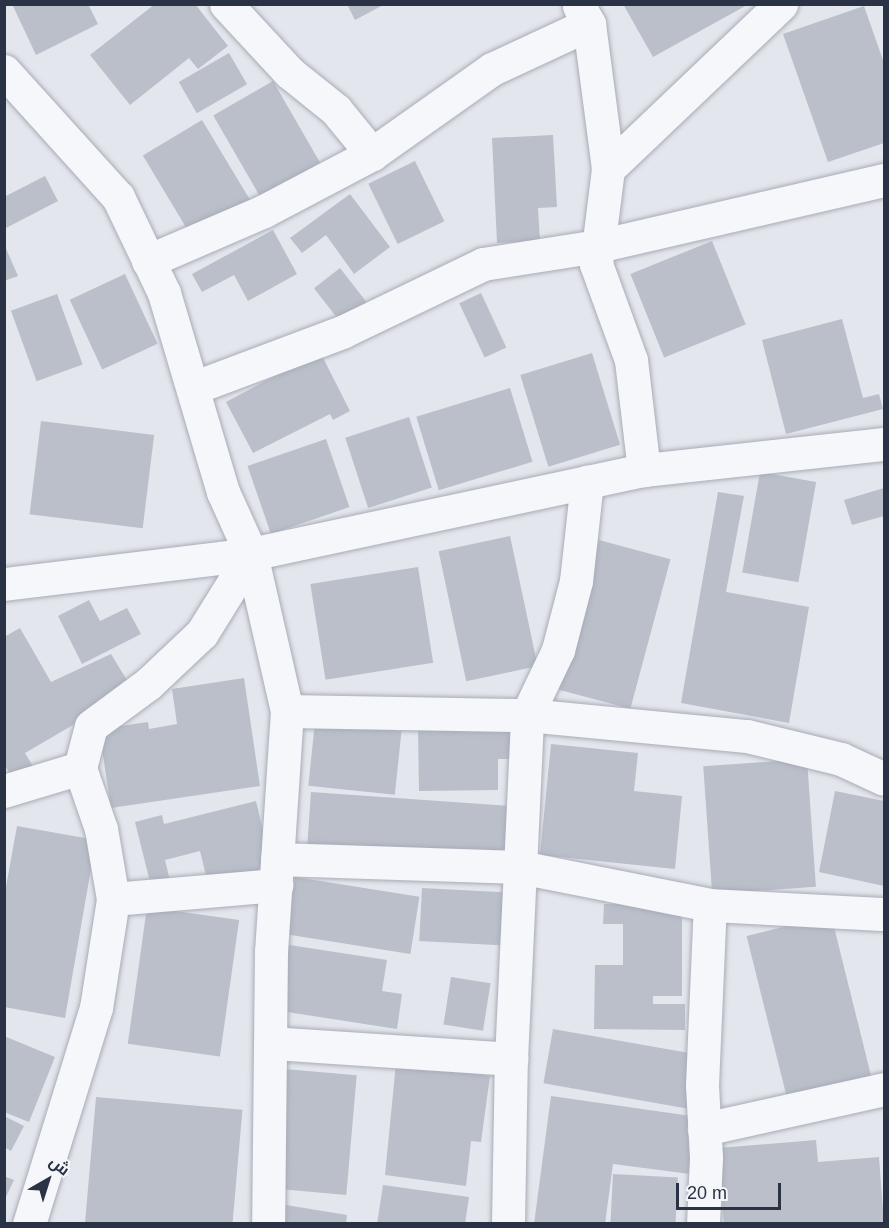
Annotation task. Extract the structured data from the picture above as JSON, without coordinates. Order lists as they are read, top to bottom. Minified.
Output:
{"scale_bar":"20 m","north":"top right"}
